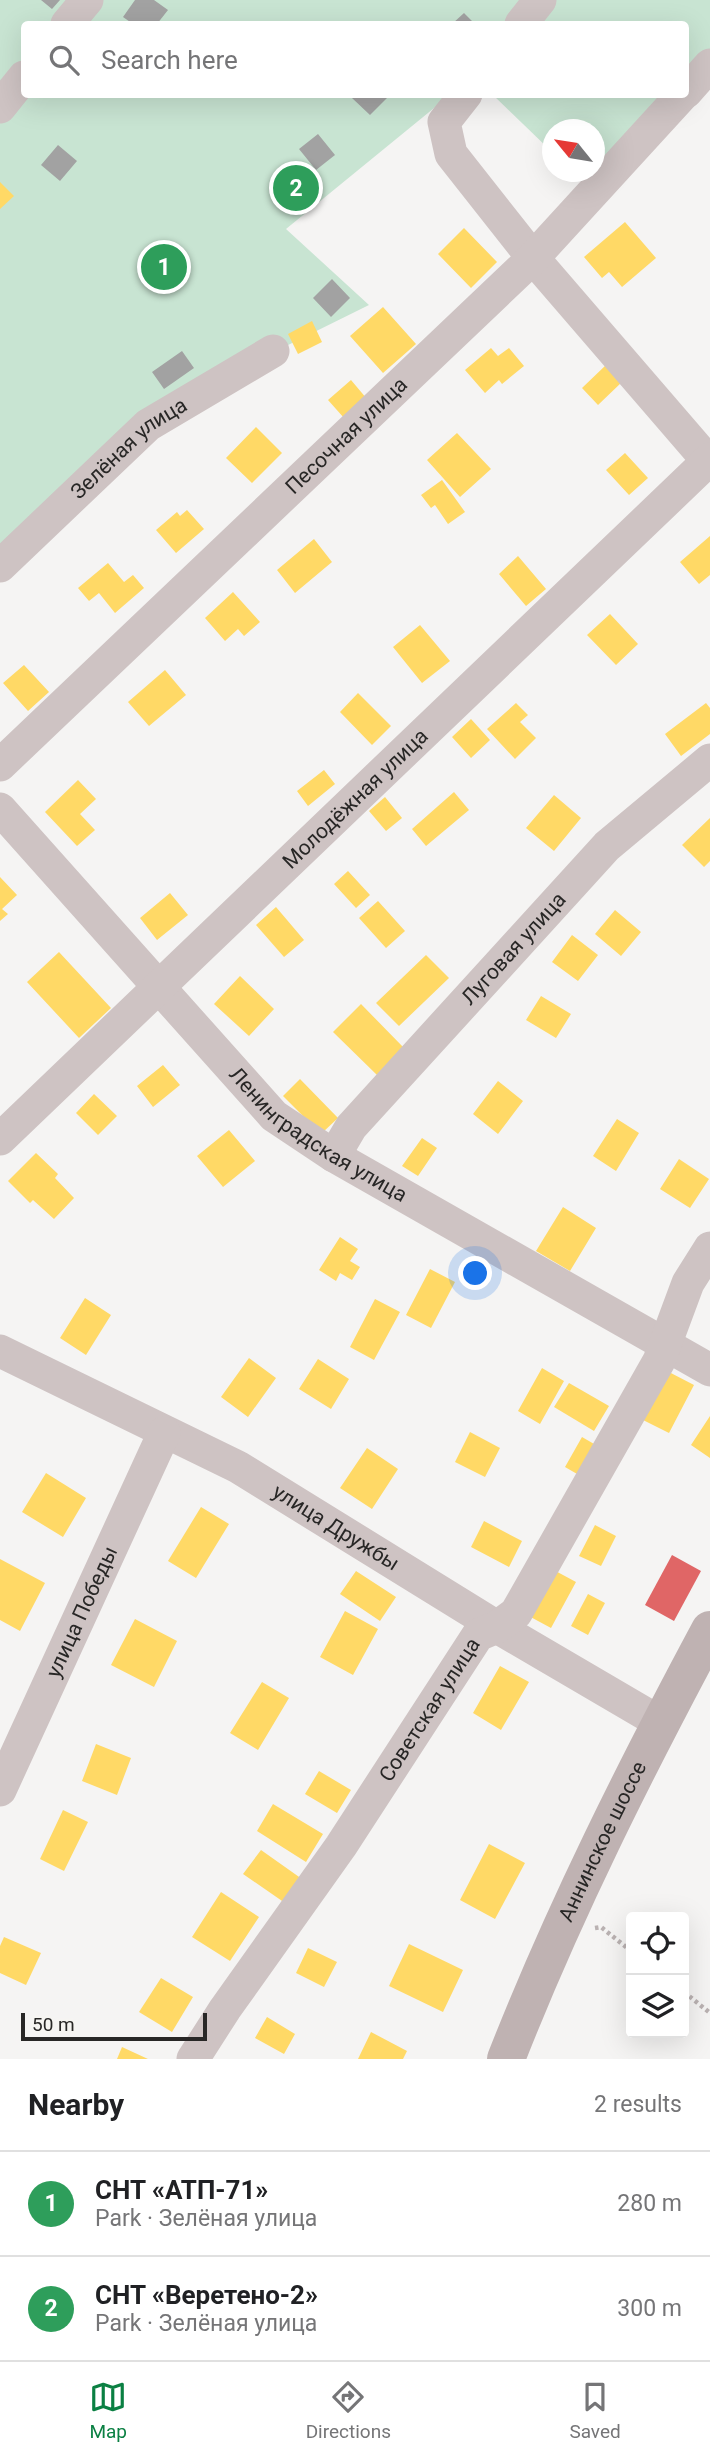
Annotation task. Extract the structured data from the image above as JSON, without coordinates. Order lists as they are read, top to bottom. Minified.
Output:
{"streets":{"main road":["Аннинское шоссе"],"street":["Песочная улица","Зелёная улица","Молодёжная улица","Луговая улица","Ленинградская улица","улица Дружбы","улица Победы","Советская улица"]},"crossings":[["Молодёжная улица","Ленинградская улица"],["Луговая улица","Ленинградская улица"],["Ленинградская улица","Советская улица"],["улица Дружбы","улица Победы"],["улица Дружбы","Советская улица"],["улица Дружбы","Аннинское шоссе"]],"scale_bar":"50 m","north":"top left","page":{"search":"Search here","pins":["2","1"],"scale":"50 m","heading":["Nearby","2 results"],"list":[{"mark":"1","name":"СНТ «АТП-71»","note":"Park · Зелёная улица","value":"280 m"},{"mark":"2","name":"СНТ «Веретено-2»","note":"Park · Зелёная улица","value":"300 m"}],"nav":["Map","Directions","Saved"]}}
